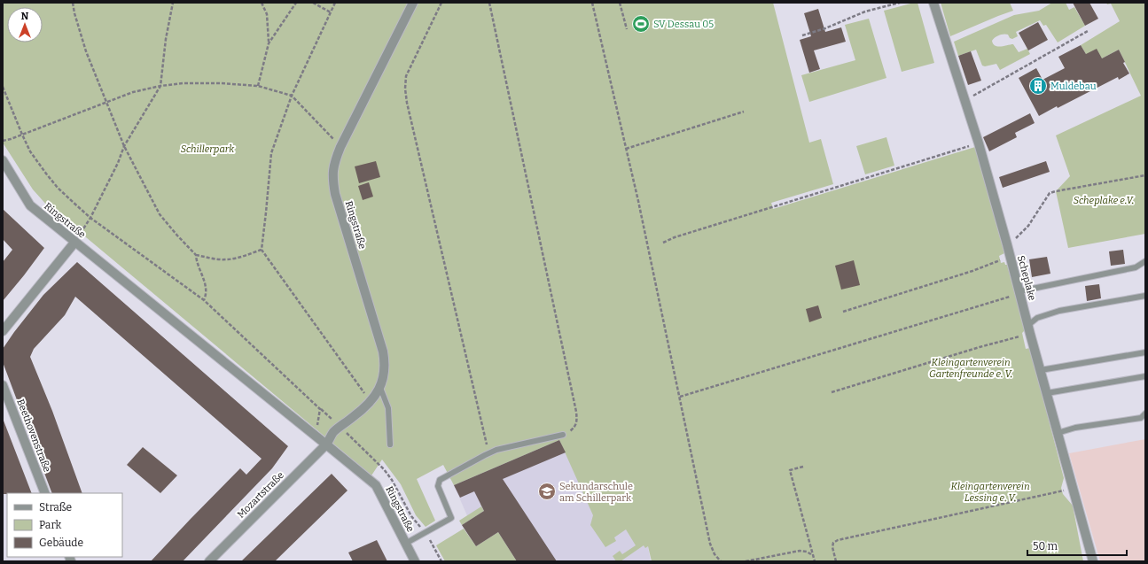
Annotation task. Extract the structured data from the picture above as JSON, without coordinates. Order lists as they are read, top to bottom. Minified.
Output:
{"streets":{"street":["Ringstraße","Scheplake","Beethovenstraße","Mozartstraße"]},"crossings":[["Ringstraße","Mozartstraße"]],"parks":["Schillerpark","Scheplake e.V.","Kleingartenverein Gartenfreunde e. V.","Kleingartenverein Lessing e. V."],"places":{"sports":["SV Dessau 05"],"building":["Muldebau"],"school or university":["Sekundarschule am Schillerpark"]},"legend":["Straße","Park","Gebäude"],"scale_bar":"50 m","north":"top"}
